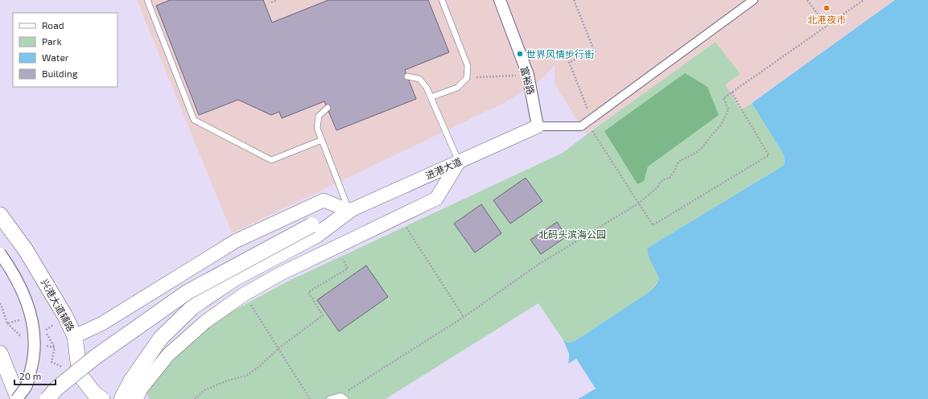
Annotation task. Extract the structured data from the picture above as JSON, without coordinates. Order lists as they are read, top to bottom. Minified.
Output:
{"streets":{"main road":["兴港大道辅路"],"street":["富裕路","进港大道"]},"crossings":[["富裕路","进港大道"]],"parks":["北码头滨海公园"],"places":["北港夜市","世界风情步行街"],"legend":["Road","Park","Water","Building"],"scale_bar":"20 m"}
